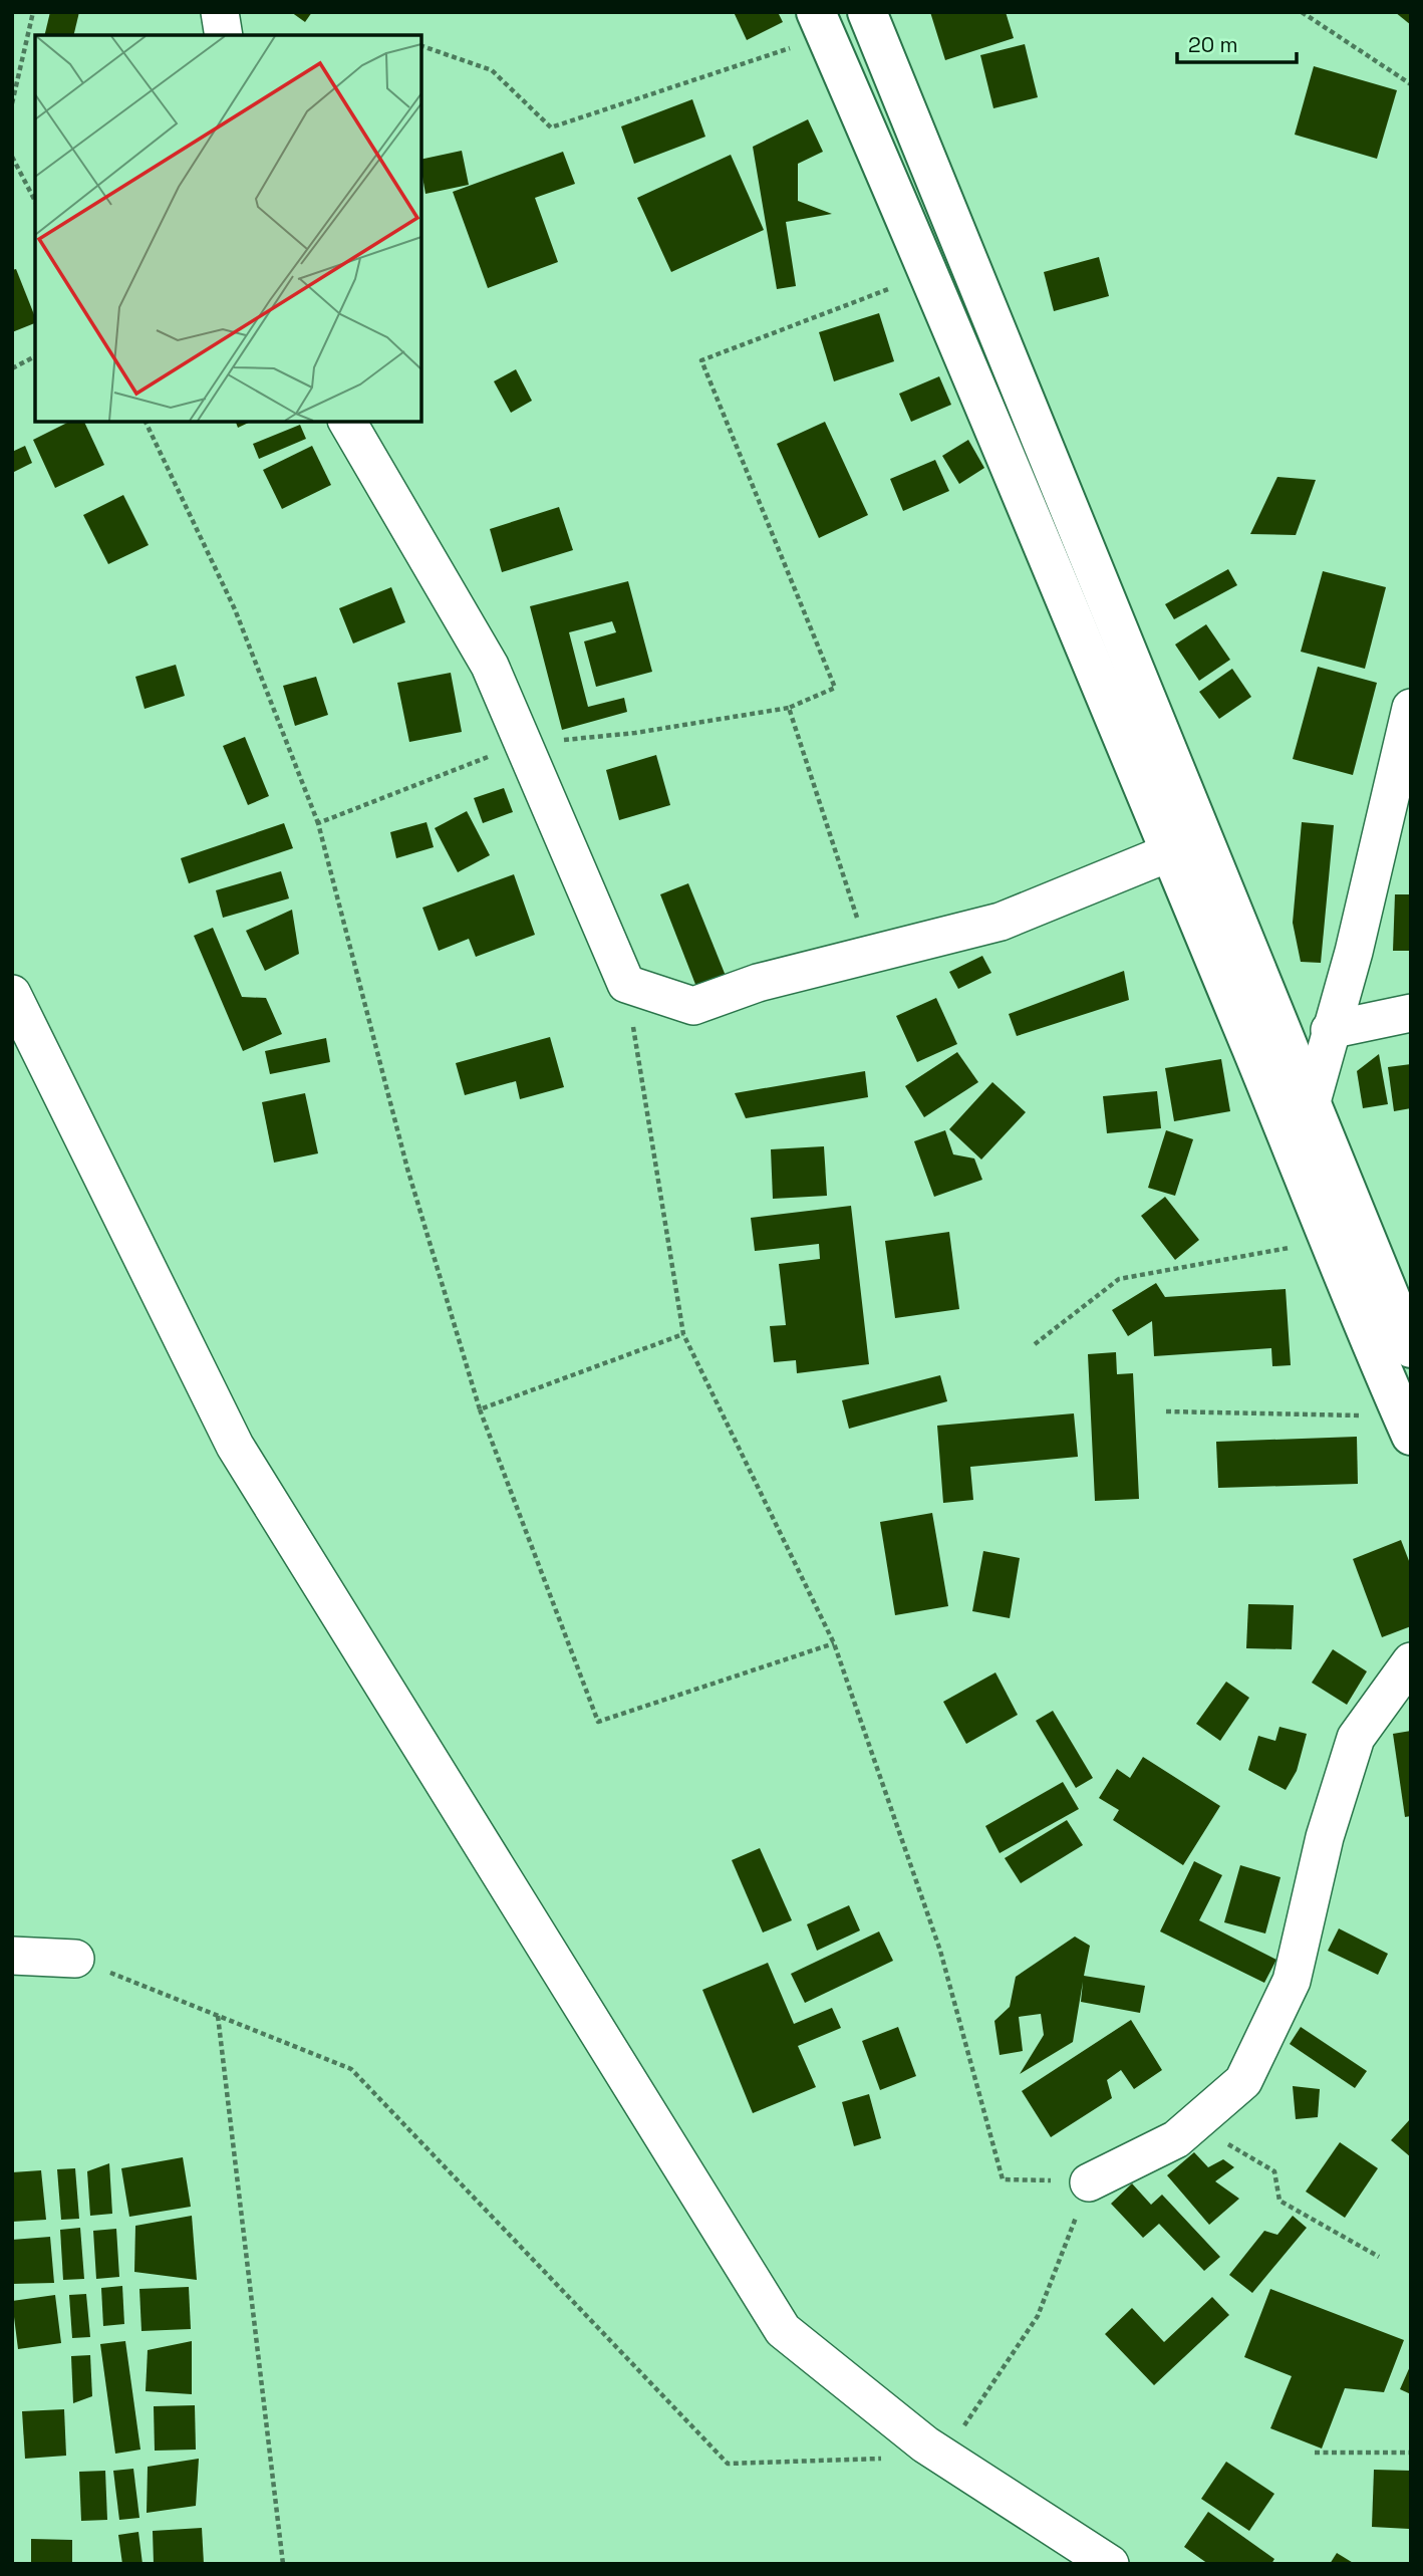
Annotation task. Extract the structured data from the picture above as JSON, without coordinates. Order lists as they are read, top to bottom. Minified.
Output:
{"scale_bar":"20 m"}
